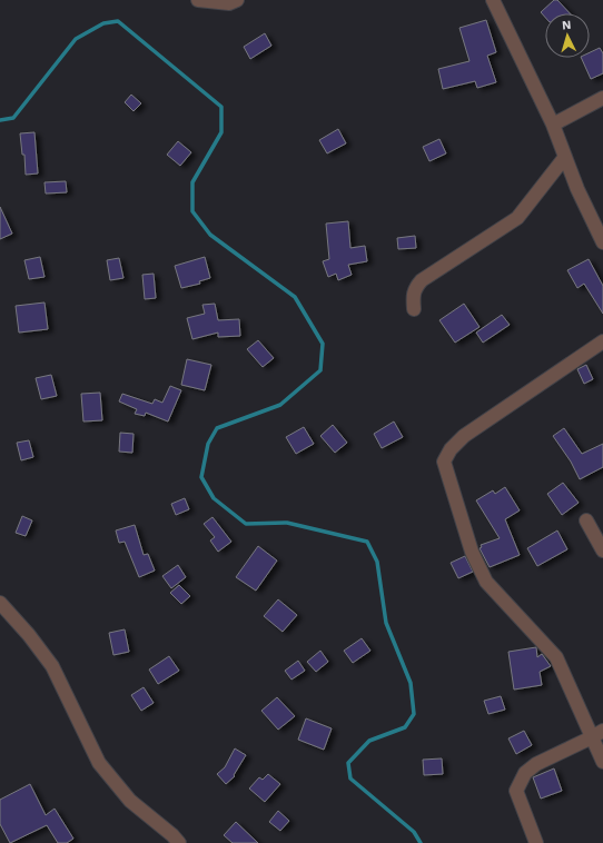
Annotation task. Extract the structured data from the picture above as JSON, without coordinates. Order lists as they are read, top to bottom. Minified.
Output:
{"north":"top"}
